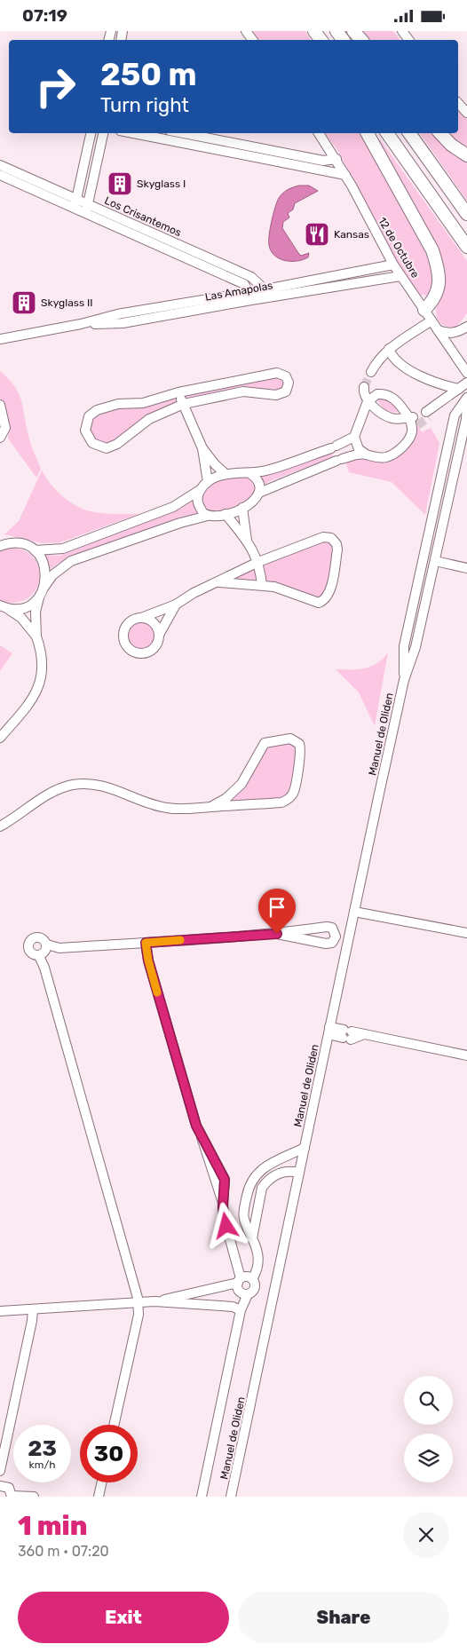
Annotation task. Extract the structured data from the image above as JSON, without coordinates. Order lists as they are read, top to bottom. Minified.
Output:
{"streets":{"street":["Los Crisantemos","12 de Octubre","Las Amapolas","Manuel de Oliden"]},"crossings":[["Los Crisantemos","Las Amapolas"],["12 de Octubre","Las Amapolas"]],"places":{"building":["Skyglass I","Skyglass II"],"restaurant":["Kansas"]},"page":{"status":"07:19","turn":["250 m","Turn right"],"speed":"23 km/h","limit":"30","heading":["1 min","360 m · 07:20"],"buttons":["Exit","Share"]}}
